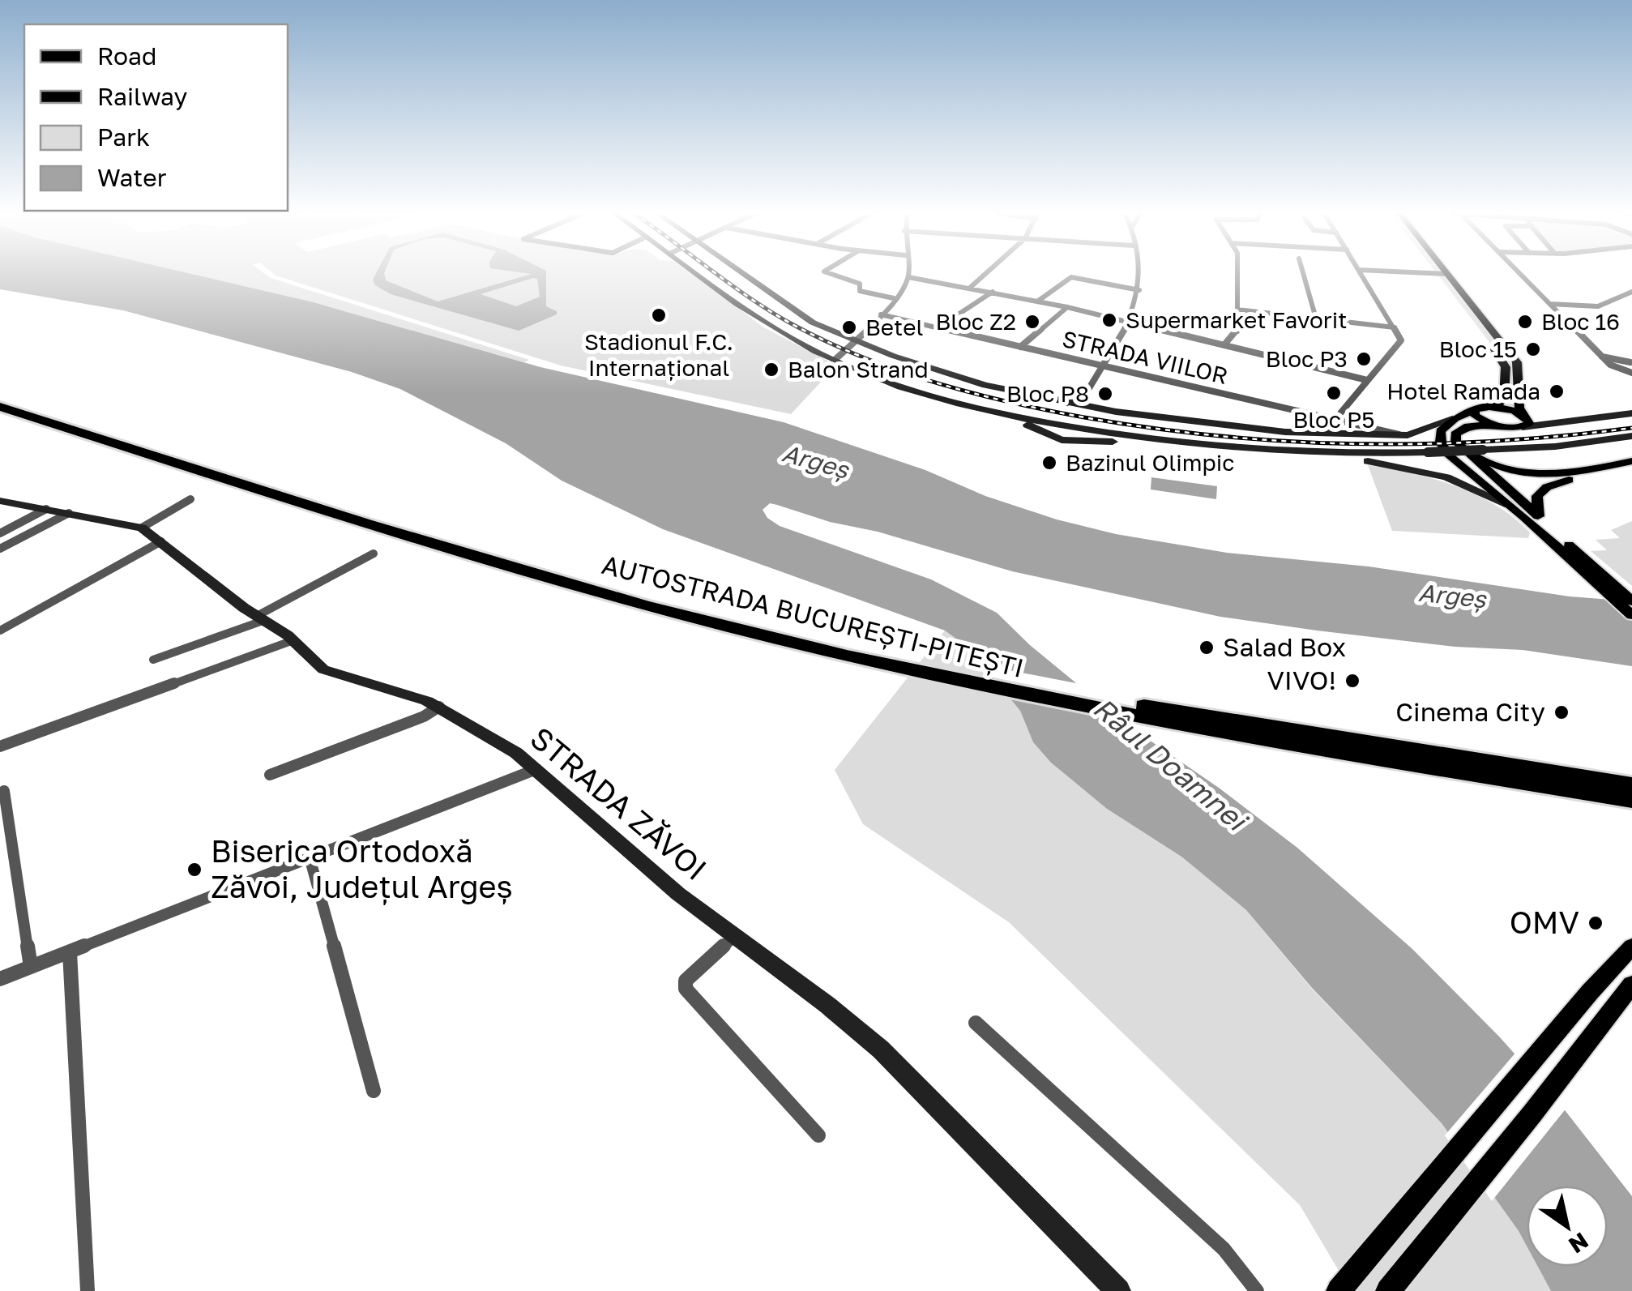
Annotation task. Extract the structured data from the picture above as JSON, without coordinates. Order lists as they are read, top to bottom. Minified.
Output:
{"streets":{"highway":["AUTOSTRADA BUCUREȘTI-PITEȘTI"],"main road":["STRADA ZĂVOI"],"street":["STRADA VIILOR"]},"water":["Argeș","Râul Doamnei"],"places":["Stadionul F.C. Internațional","Supermarket Favorit","Bloc Z2","Bloc 16","Betel","Bloc 15","Bloc P3","Balon Strand","Hotel Ramada","Bloc P5","Bloc P8","Bazinul Olimpic","Salad Box","VIVO!","Cinema City","Biserica Ortodoxă Zăvoi, Județul Argeș","OMV"],"legend":["Road","Railway","Park","Water"],"north":"bottom right"}
